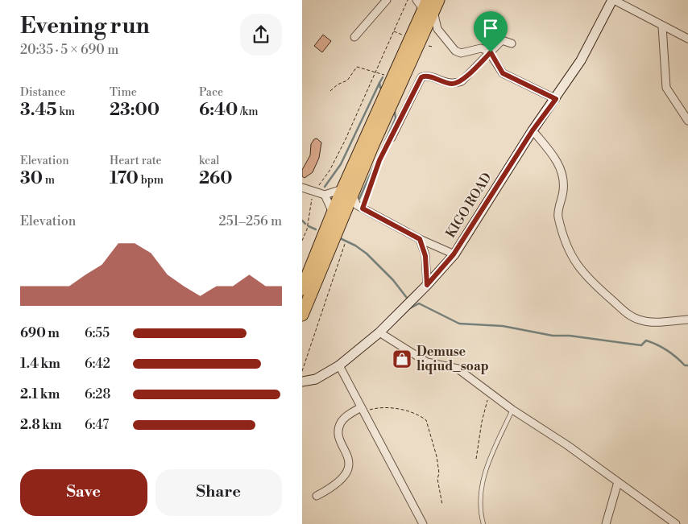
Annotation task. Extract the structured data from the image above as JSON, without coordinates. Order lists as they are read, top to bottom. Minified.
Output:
{"streets":{"street":["KIGO ROAD"]},"places":{"shop":["Demuse liqiud_soap"]},"page":{"heading":["Evening run","20:35 · 5 × 690 m"],"stats":[["Distance","3.45 km"],["Time","23:00"],["Pace","6:40 /km"],["Elevation","30 m"],["Heart rate","170 bpm"],["kcal","260"]],"chart":["Elevation","251–256 m"],"list":[{"name":"690 m","note":"6:55"},{"name":"1.4 km","note":"6:42"},{"name":"2.1 km","note":"6:28"},{"name":"2.8 km","note":"6:47"}],"buttons":["Save","Share"]}}
